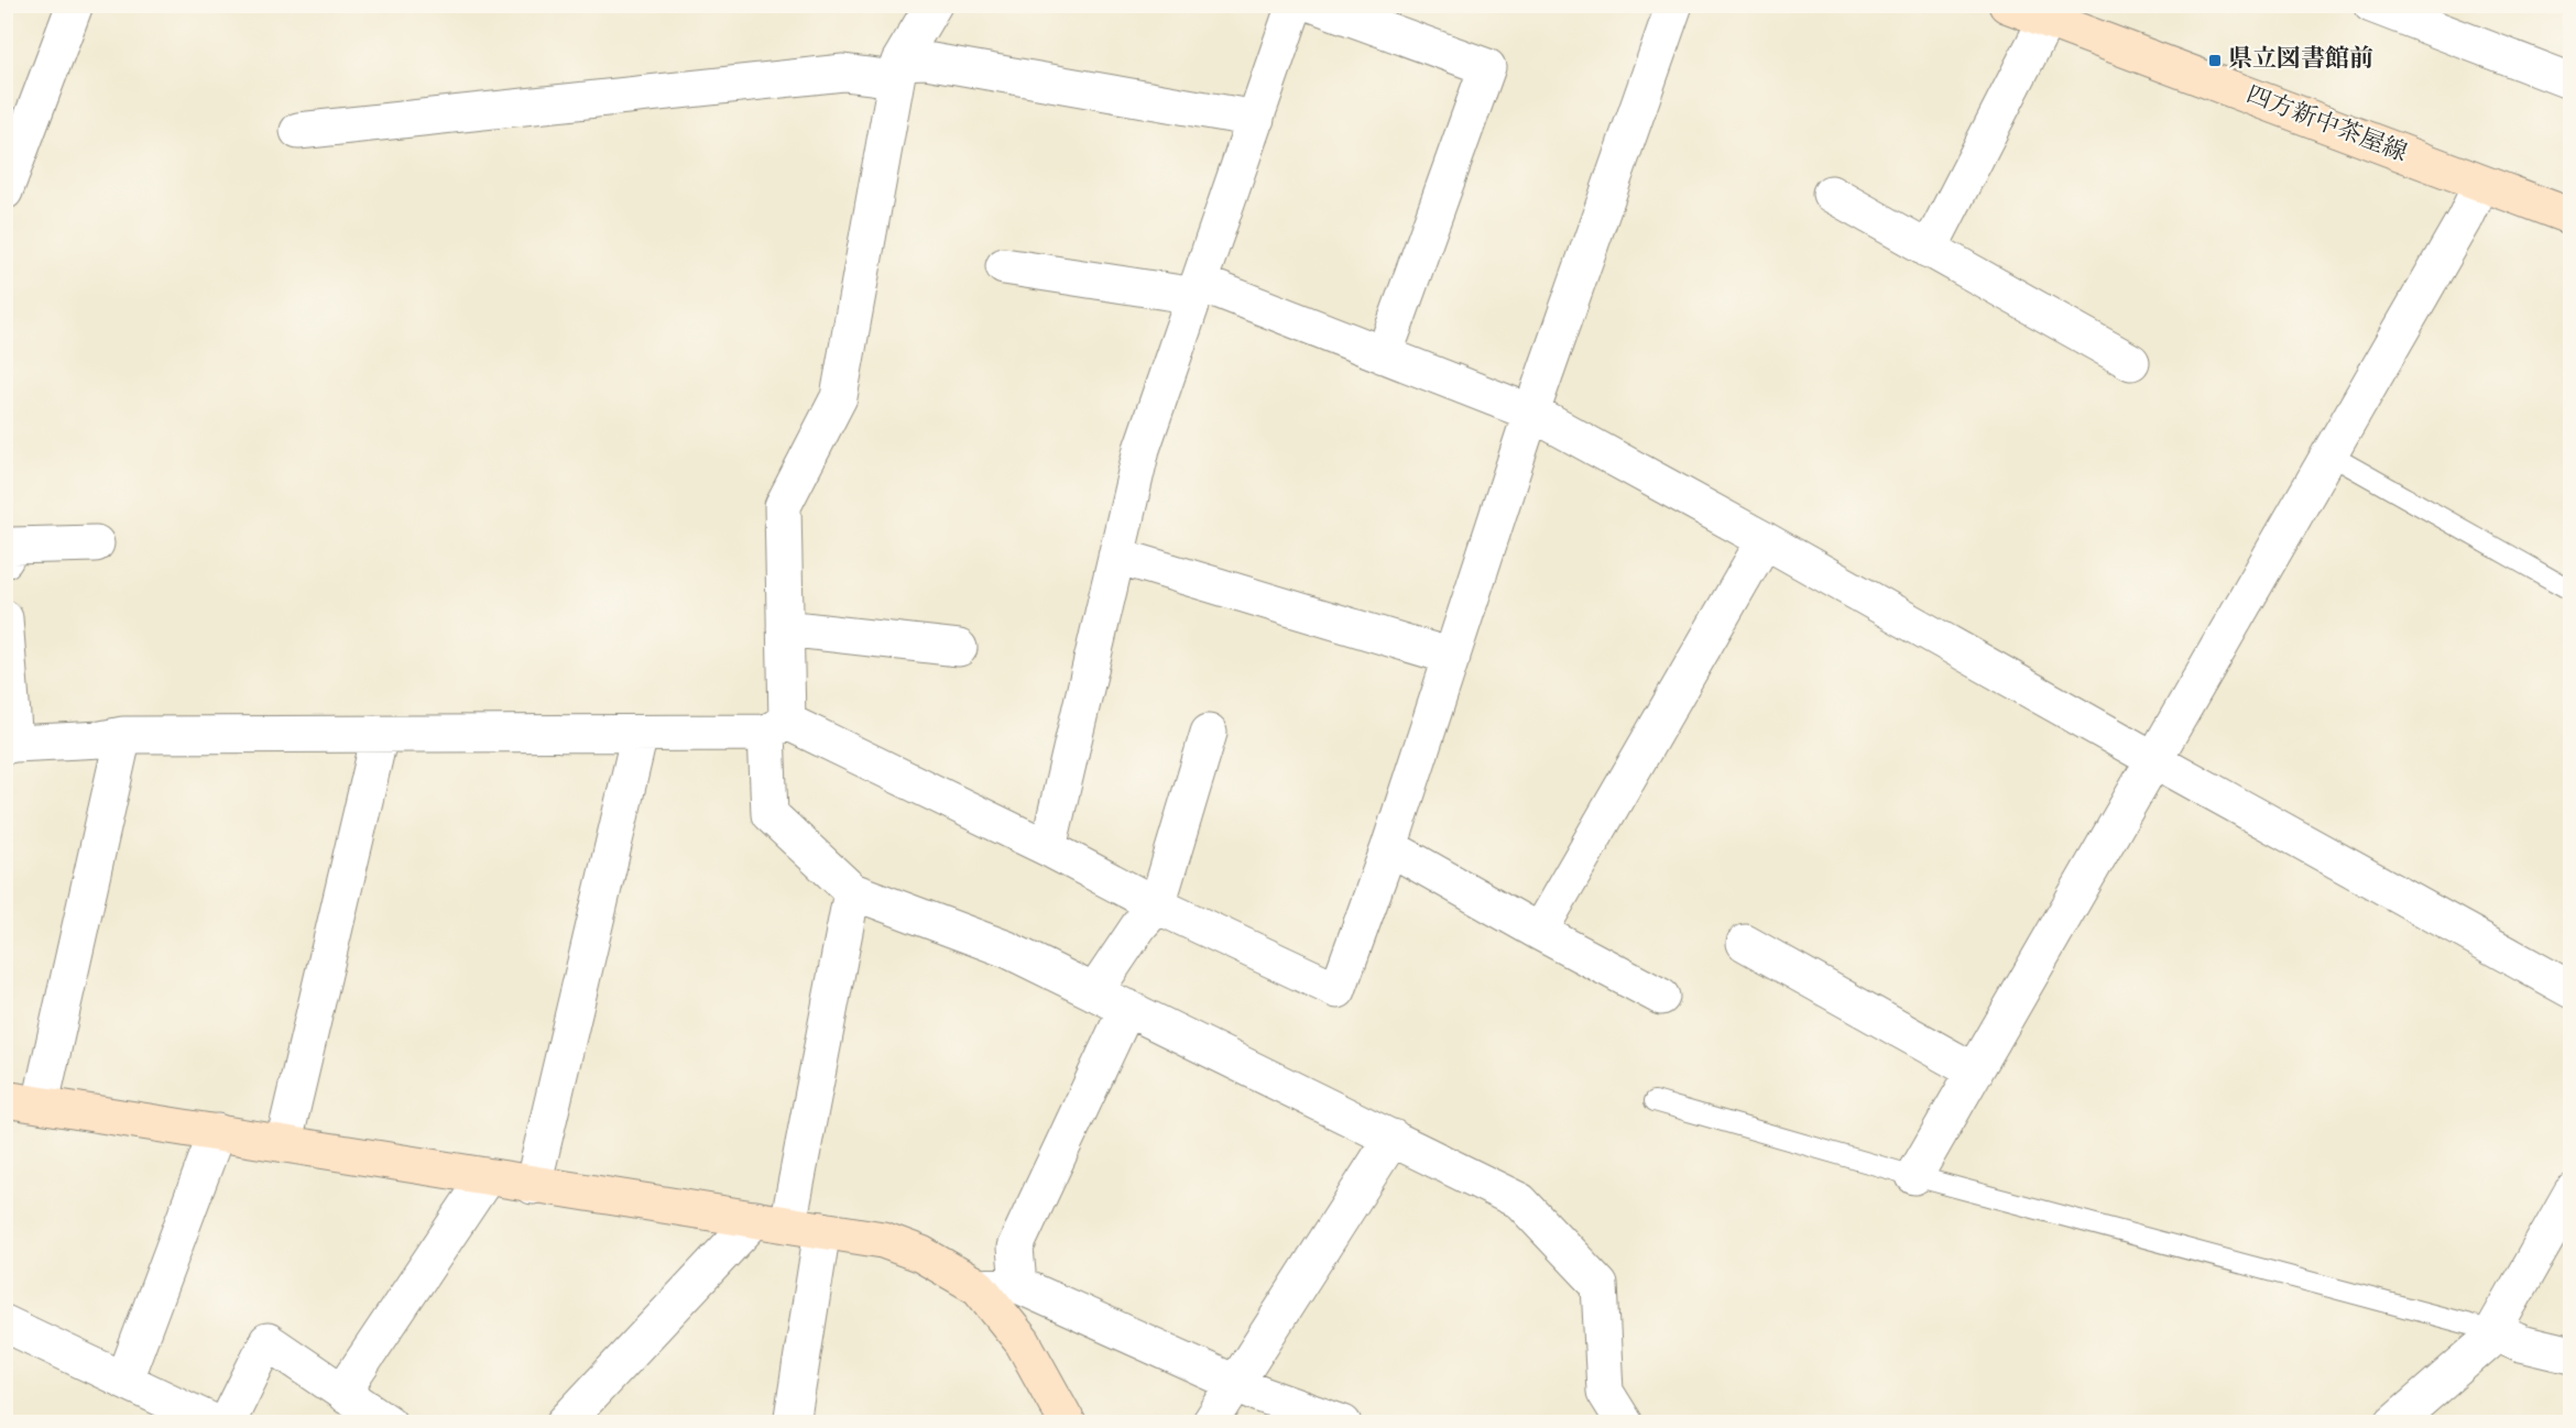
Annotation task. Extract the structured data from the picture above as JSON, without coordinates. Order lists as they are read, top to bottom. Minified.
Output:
{"streets":{"street":["四方新中茶屋線"]},"places":{"transit":["県立図書館前"]}}
